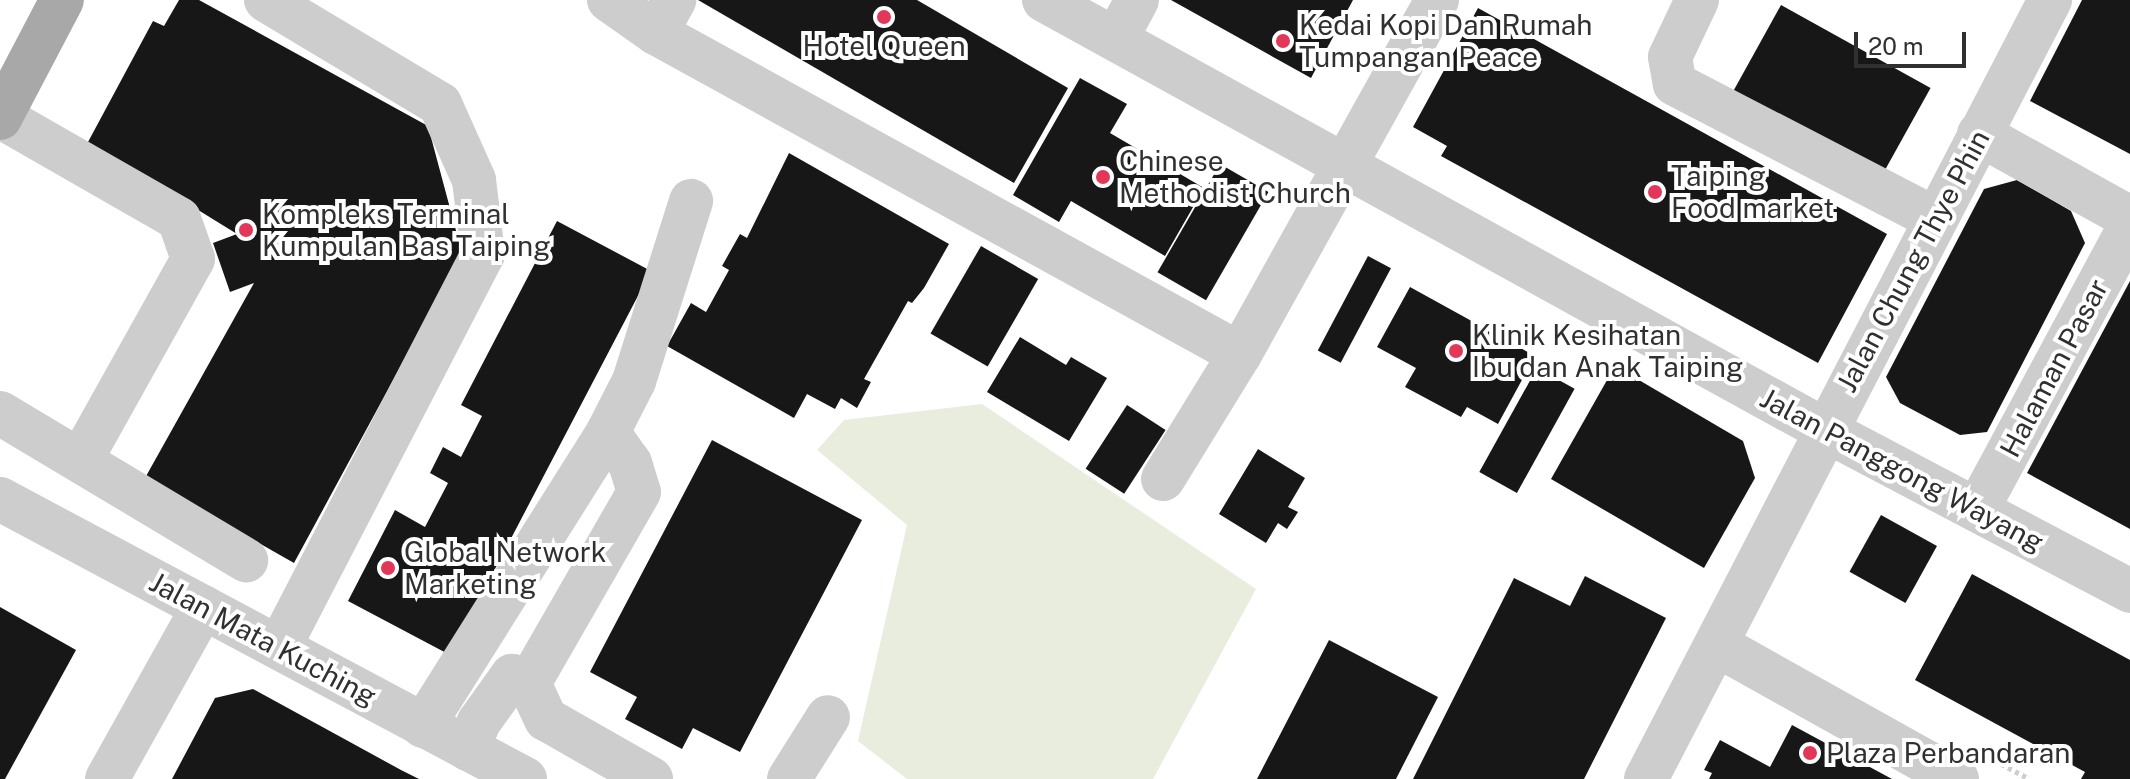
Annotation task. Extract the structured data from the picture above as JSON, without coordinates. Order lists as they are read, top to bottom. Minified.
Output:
{"streets":{"street":["Jalan Chung Thye Phin","Halaman Pasar","Jalan Panggong Wayang","Jalan Mata Kuching"]},"crossings":[["Jalan Chung Thye Phin","Jalan Panggong Wayang"],["Halaman Pasar","Jalan Panggong Wayang"]],"places":["Hotel Queen","Kedai Kopi Dan Rumah Tumpangan Peace","Chinese Methodist Church","Taiping Food market","Kompleks Terminal Kumpulan Bas Taiping","Klinik Kesihatan Ibu dan Anak Taiping","Global Network Marketing","Plaza Perbandaran"],"scale_bar":"20 m"}
